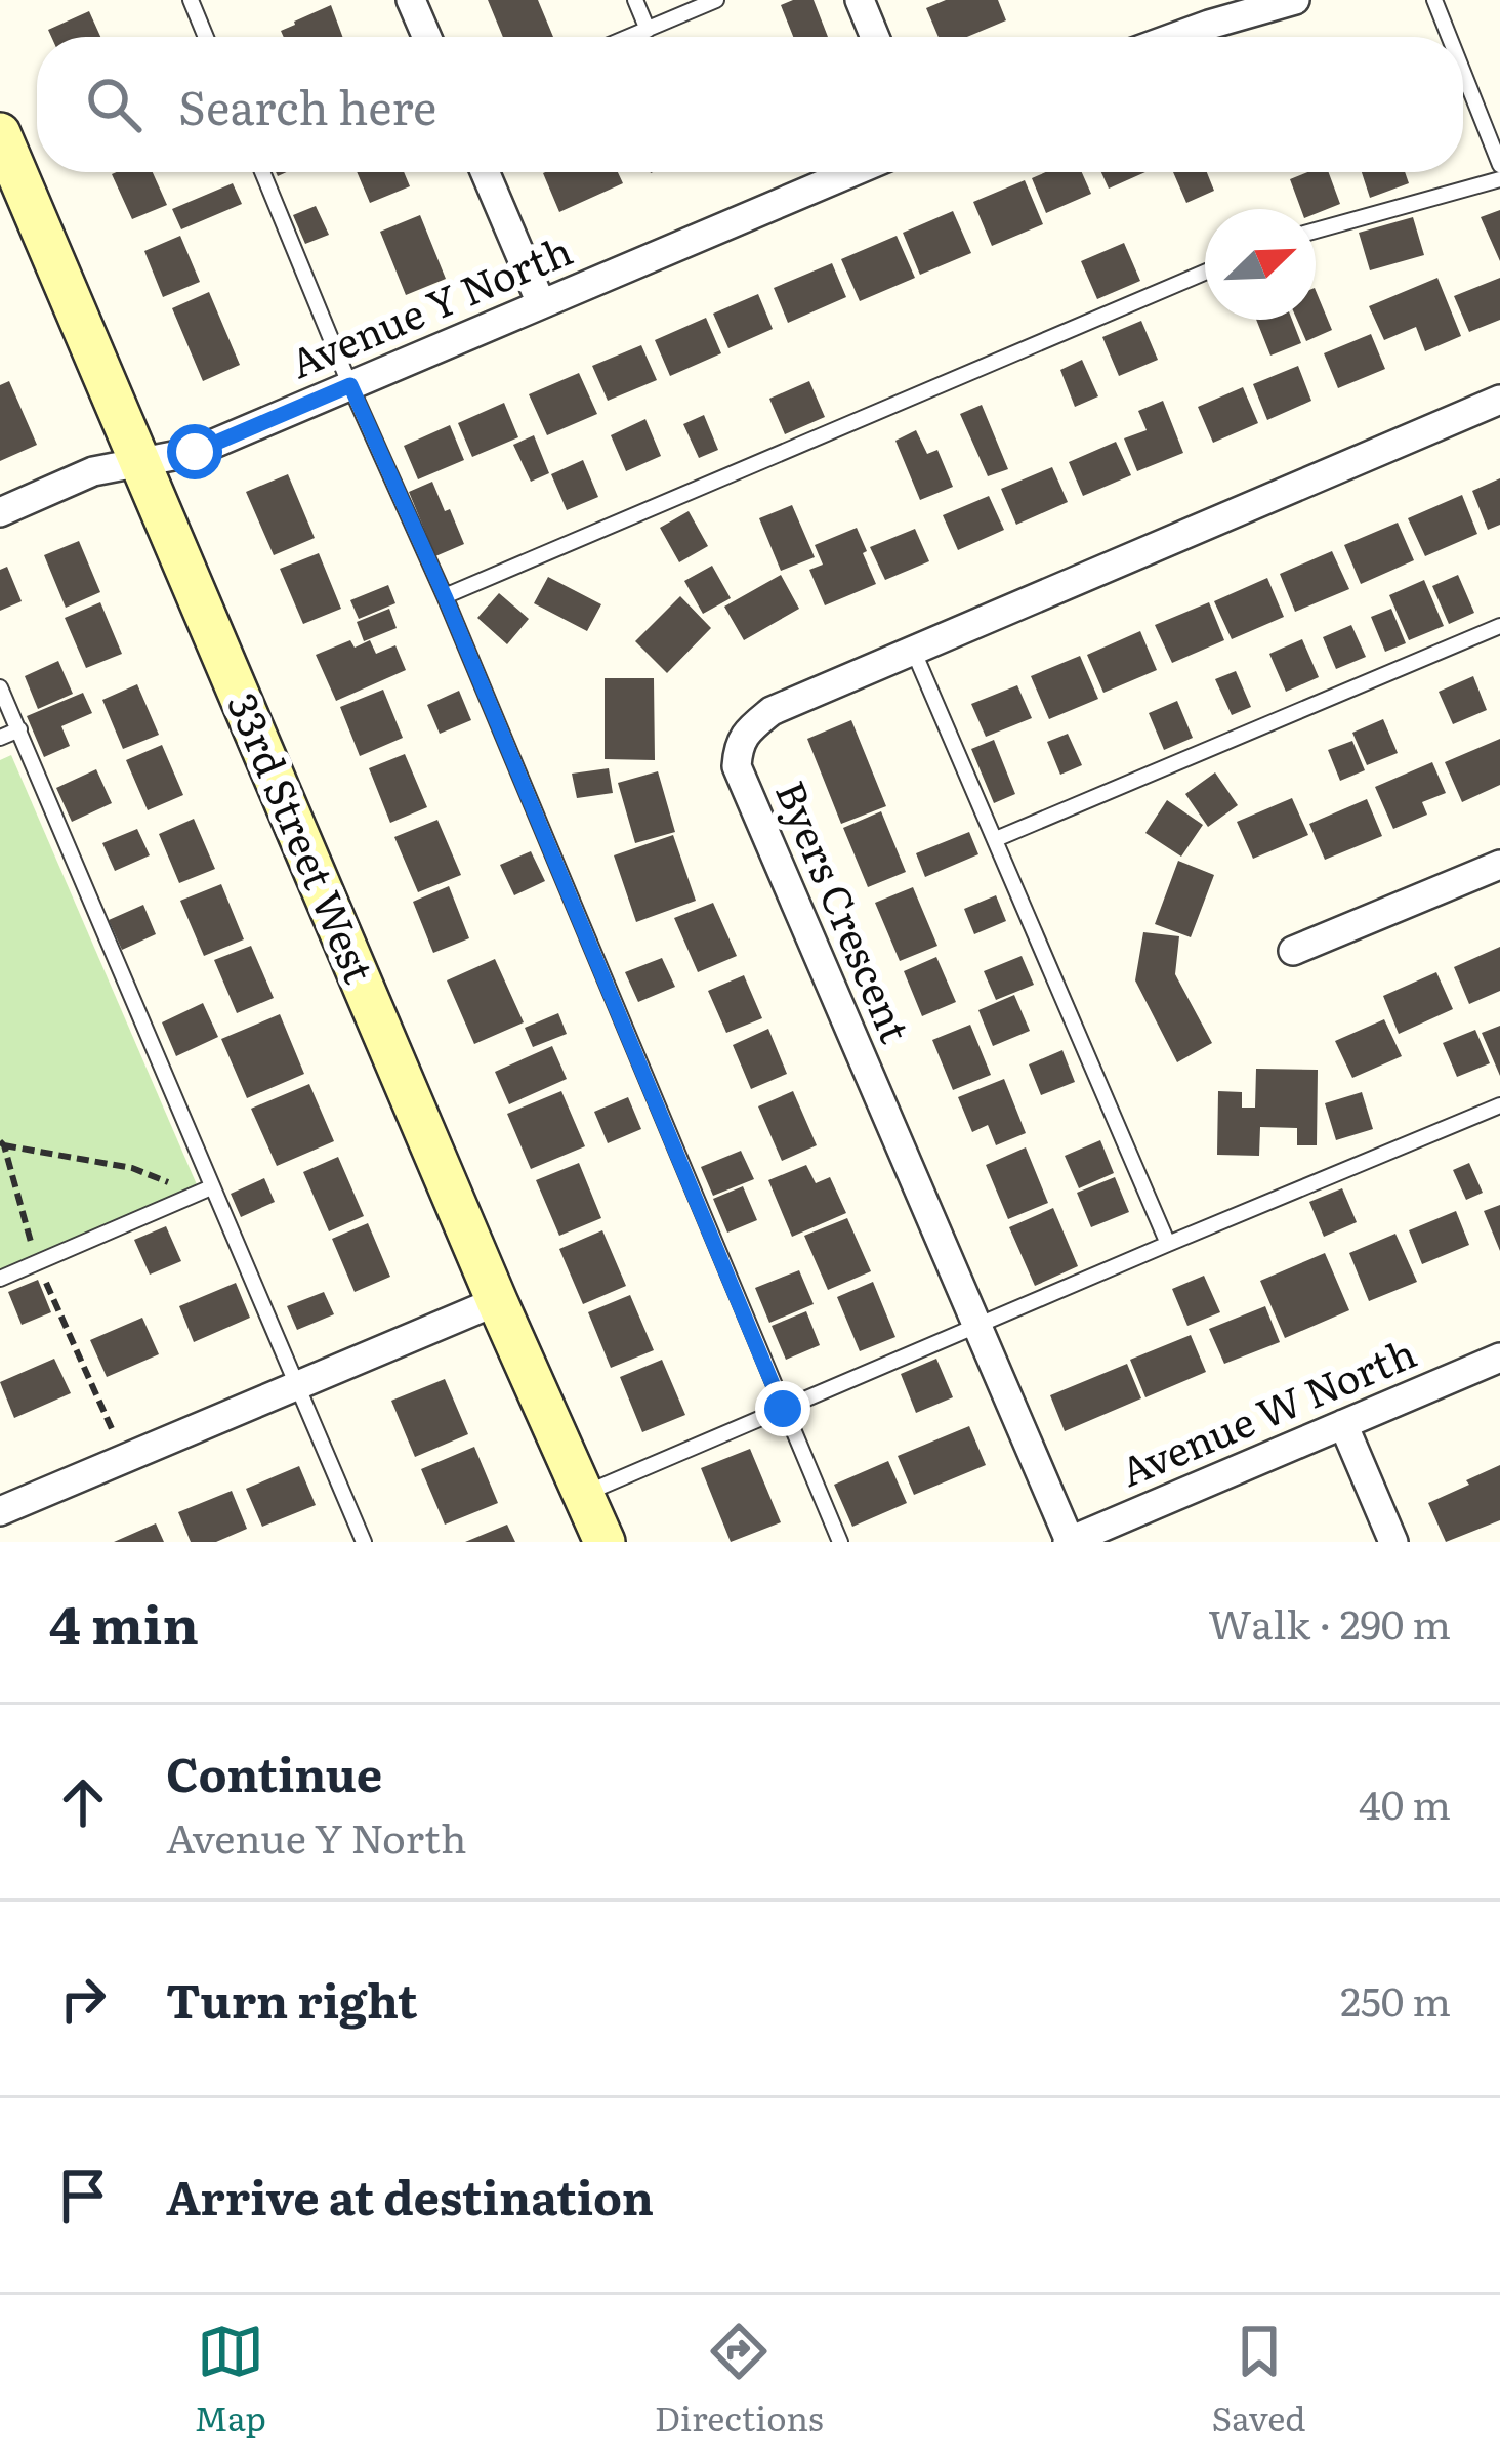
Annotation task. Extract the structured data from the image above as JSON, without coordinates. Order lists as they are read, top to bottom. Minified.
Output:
{"streets":{"main road":["33rd Street West"],"street":["Avenue Y North","Byers Crescent","Avenue W North"]},"crossings":[["Avenue Y North","33rd Street West"],["Byers Crescent","Avenue W North"]],"north":"top right","page":{"search":"Search here","heading":["4 min","Walk · 290 m"],"list":[["Continue","Avenue Y North","40 m"],["Turn right","250 m"],"Arrive at destination"],"nav":["Map","Directions","Saved"]}}
